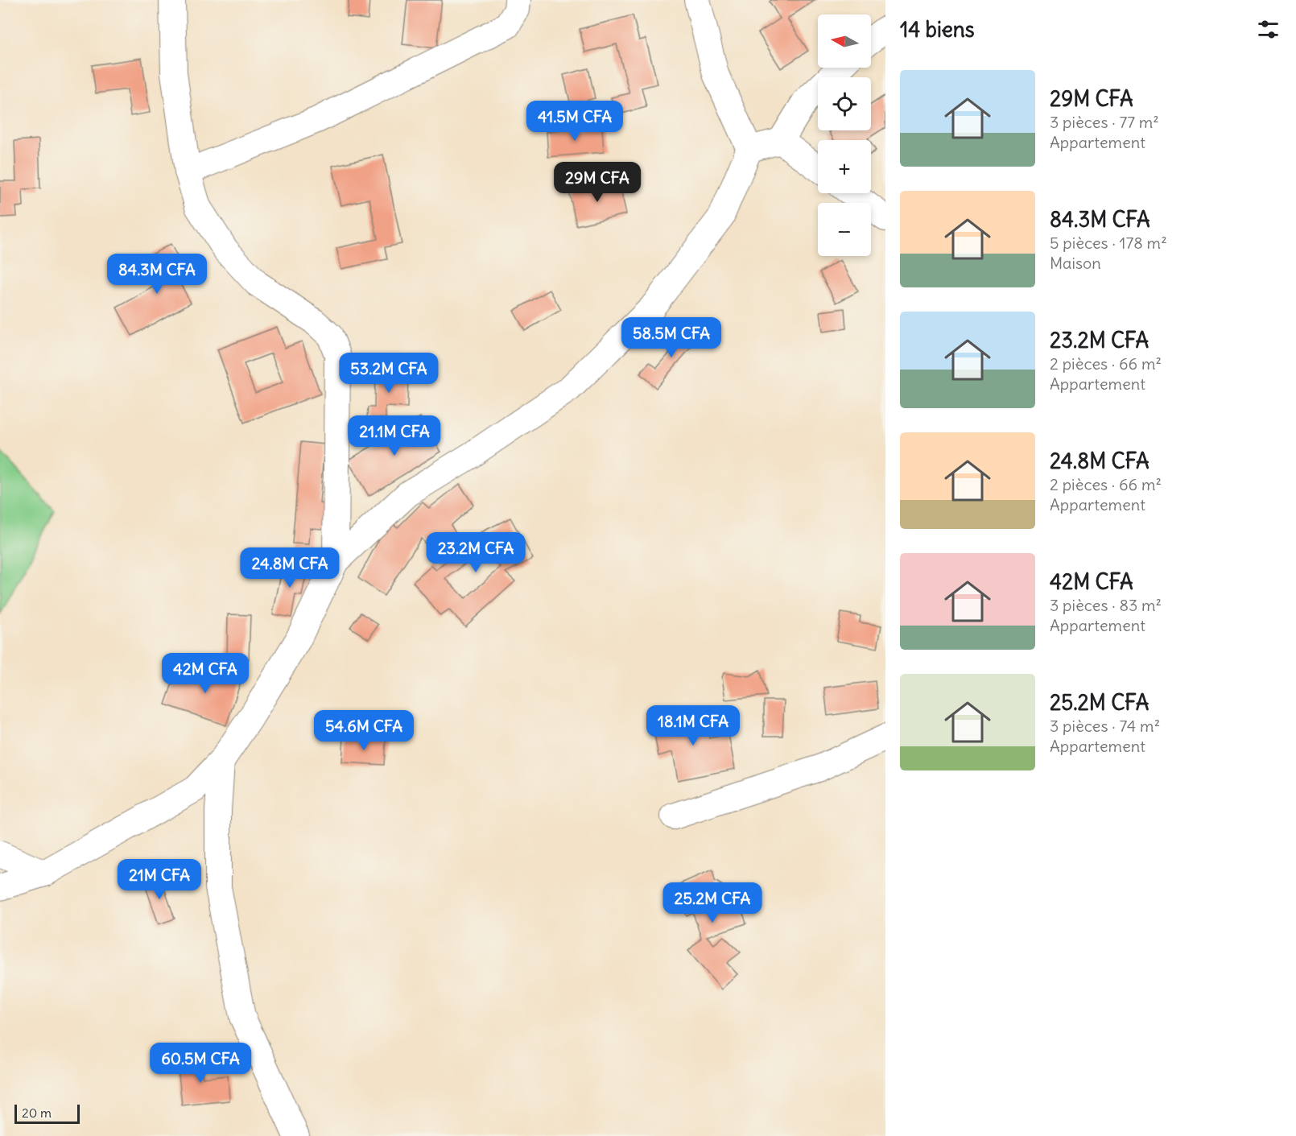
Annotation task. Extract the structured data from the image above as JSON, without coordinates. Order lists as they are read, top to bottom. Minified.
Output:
{"scale_bar":"20 m","north":"left","page":{"heading":"14 biens","map_buttons":["+","−"],"list":[{"name":"29M CFA","note":"3 pièces · 77 m² · Appartement"},{"name":"84.3M CFA","note":"5 pièces · 178 m² · Maison"},{"name":"23.2M CFA","note":"2 pièces · 66 m² · Appartement"},{"name":"24.8M CFA","note":"2 pièces · 66 m² · Appartement"},{"name":"42M CFA","note":"3 pièces · 83 m² · Appartement"},{"name":"25.2M CFA","note":"3 pièces · 74 m² · Appartement"}],"price":["41.5M CFA","29M CFA","84.3M CFA","58.5M CFA","53.2M CFA","21.1M CFA","23.2M CFA","24.8M CFA","42M CFA","18.1M CFA","54.6M CFA","21M CFA","25.2M CFA","60.5M CFA"],"scale":"20 m"}}
